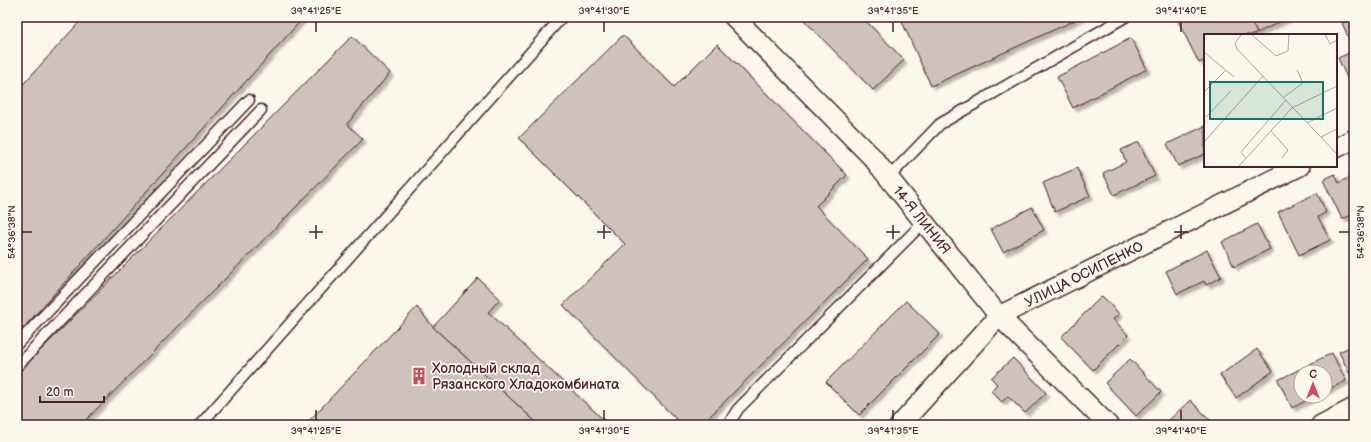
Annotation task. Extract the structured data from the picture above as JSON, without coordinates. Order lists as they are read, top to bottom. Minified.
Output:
{"streets":{"street":["14-Я ЛИНИЯ","УЛИЦА ОСИПЕНКО"]},"crossings":[["14-Я ЛИНИЯ","УЛИЦА ОСИПЕНКО"]],"places":{"building":["Холодный склад Рязанского Хладокомбината"]},"scale_bar":"20 m","north":"top","coordinates":["39°41'25\"E","39°41'30\"E","39°41'35\"E","39°41'40\"E","54°36'38\"N"]}
